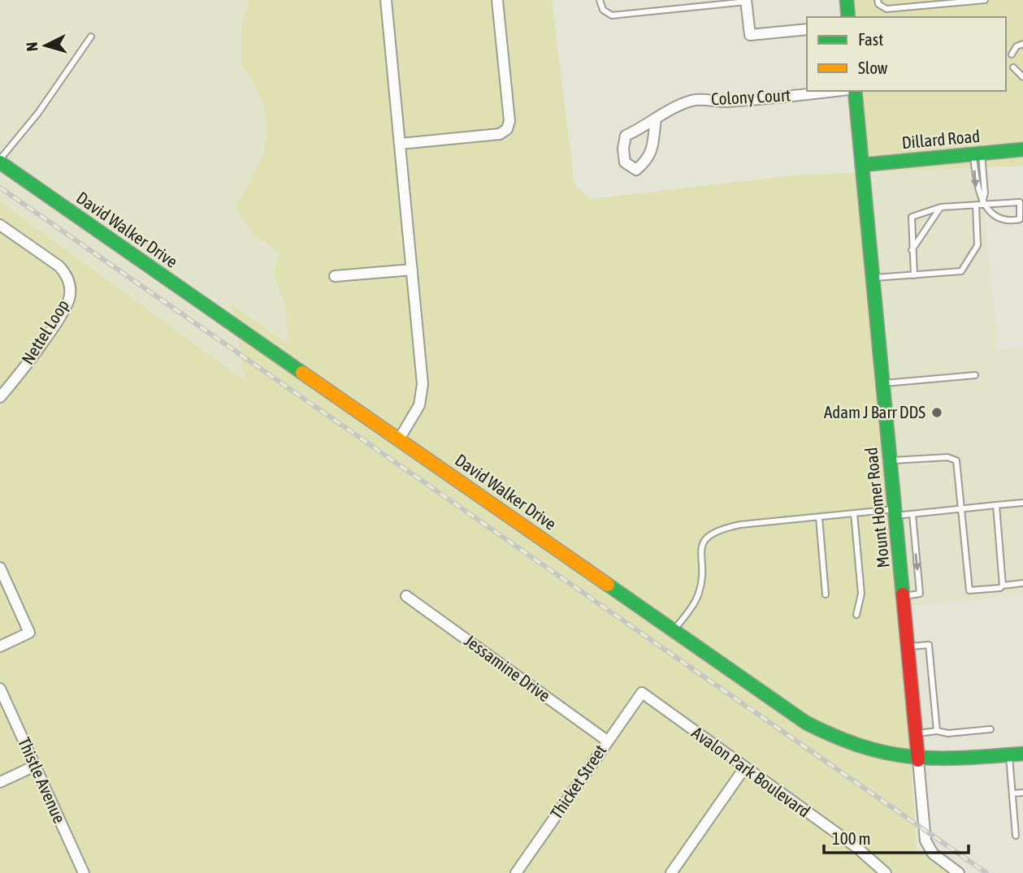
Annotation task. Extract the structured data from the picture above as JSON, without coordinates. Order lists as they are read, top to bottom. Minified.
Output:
{"streets":{"street":["Colony Court","Dillard Road","David Walker Drive","Nettel Loop","Mount Homer Road","Jessamine Drive","Avalon Park Boulevard","Thistle Avenue","Thicket Street"]},"crossings":[["Dillard Road","Mount Homer Road"],["David Walker Drive","Mount Homer Road"],["Jessamine Drive","Thicket Street"],["Avalon Park Boulevard","Thicket Street"]],"places":["Adam J Barr DDS"],"legend":["Fast","Slow"],"scale_bar":"100 m","north":"left"}
